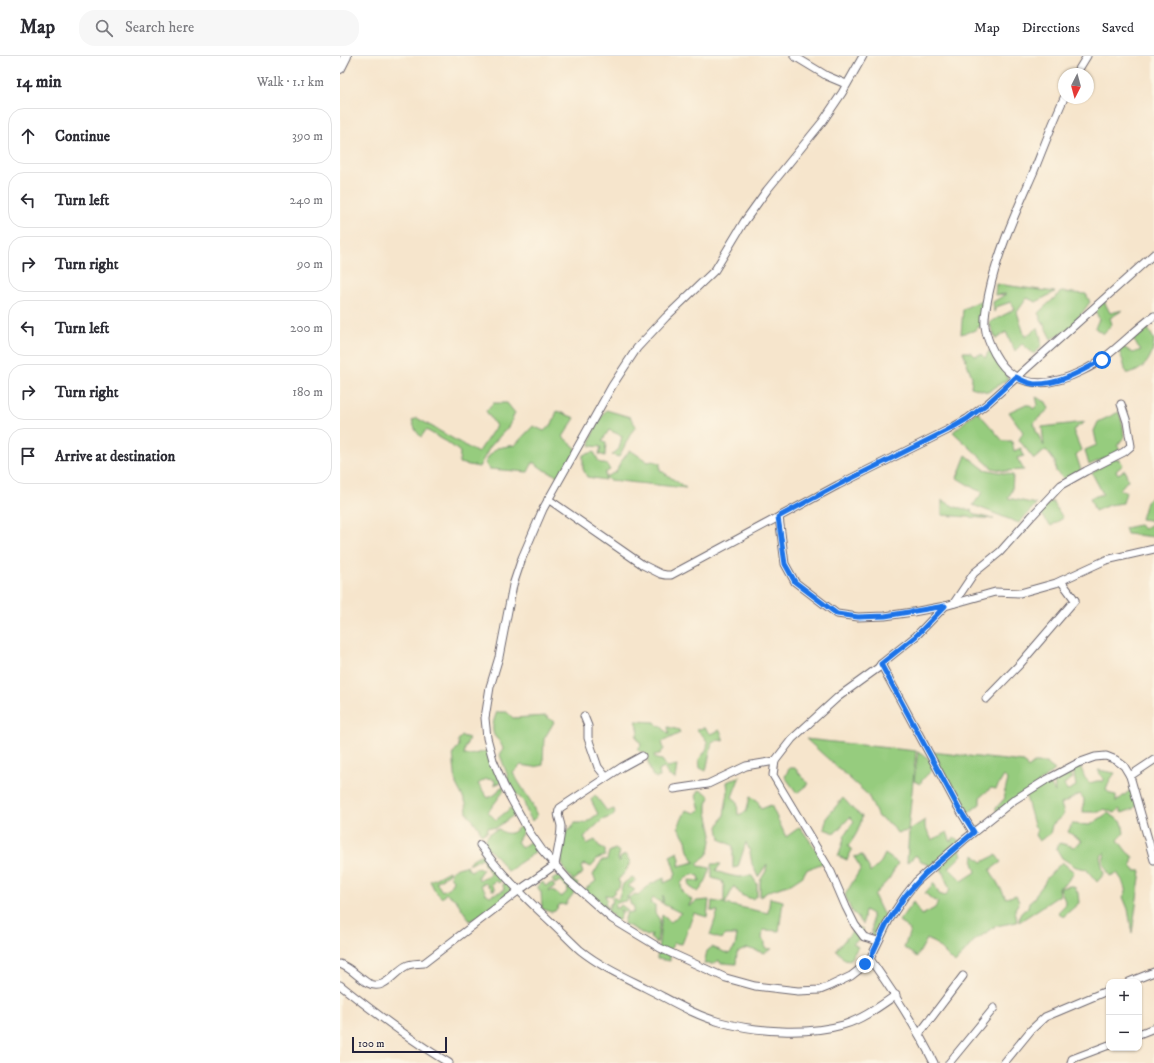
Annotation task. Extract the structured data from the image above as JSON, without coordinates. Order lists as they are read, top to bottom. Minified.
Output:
{"scale_bar":"100 m","north":"bottom","page":{"header":"Map","search":"Search here","nav":["Map","Directions","Saved"],"heading":["14 min","Walk · 1.1 km"],"list":[["Continue","390 m"],["Turn left","240 m"],["Turn right","90 m"],["Turn left","200 m"],["Turn right","180 m"],"Arrive at destination"],"map_buttons":["+","−"],"scale":"100 m"}}
